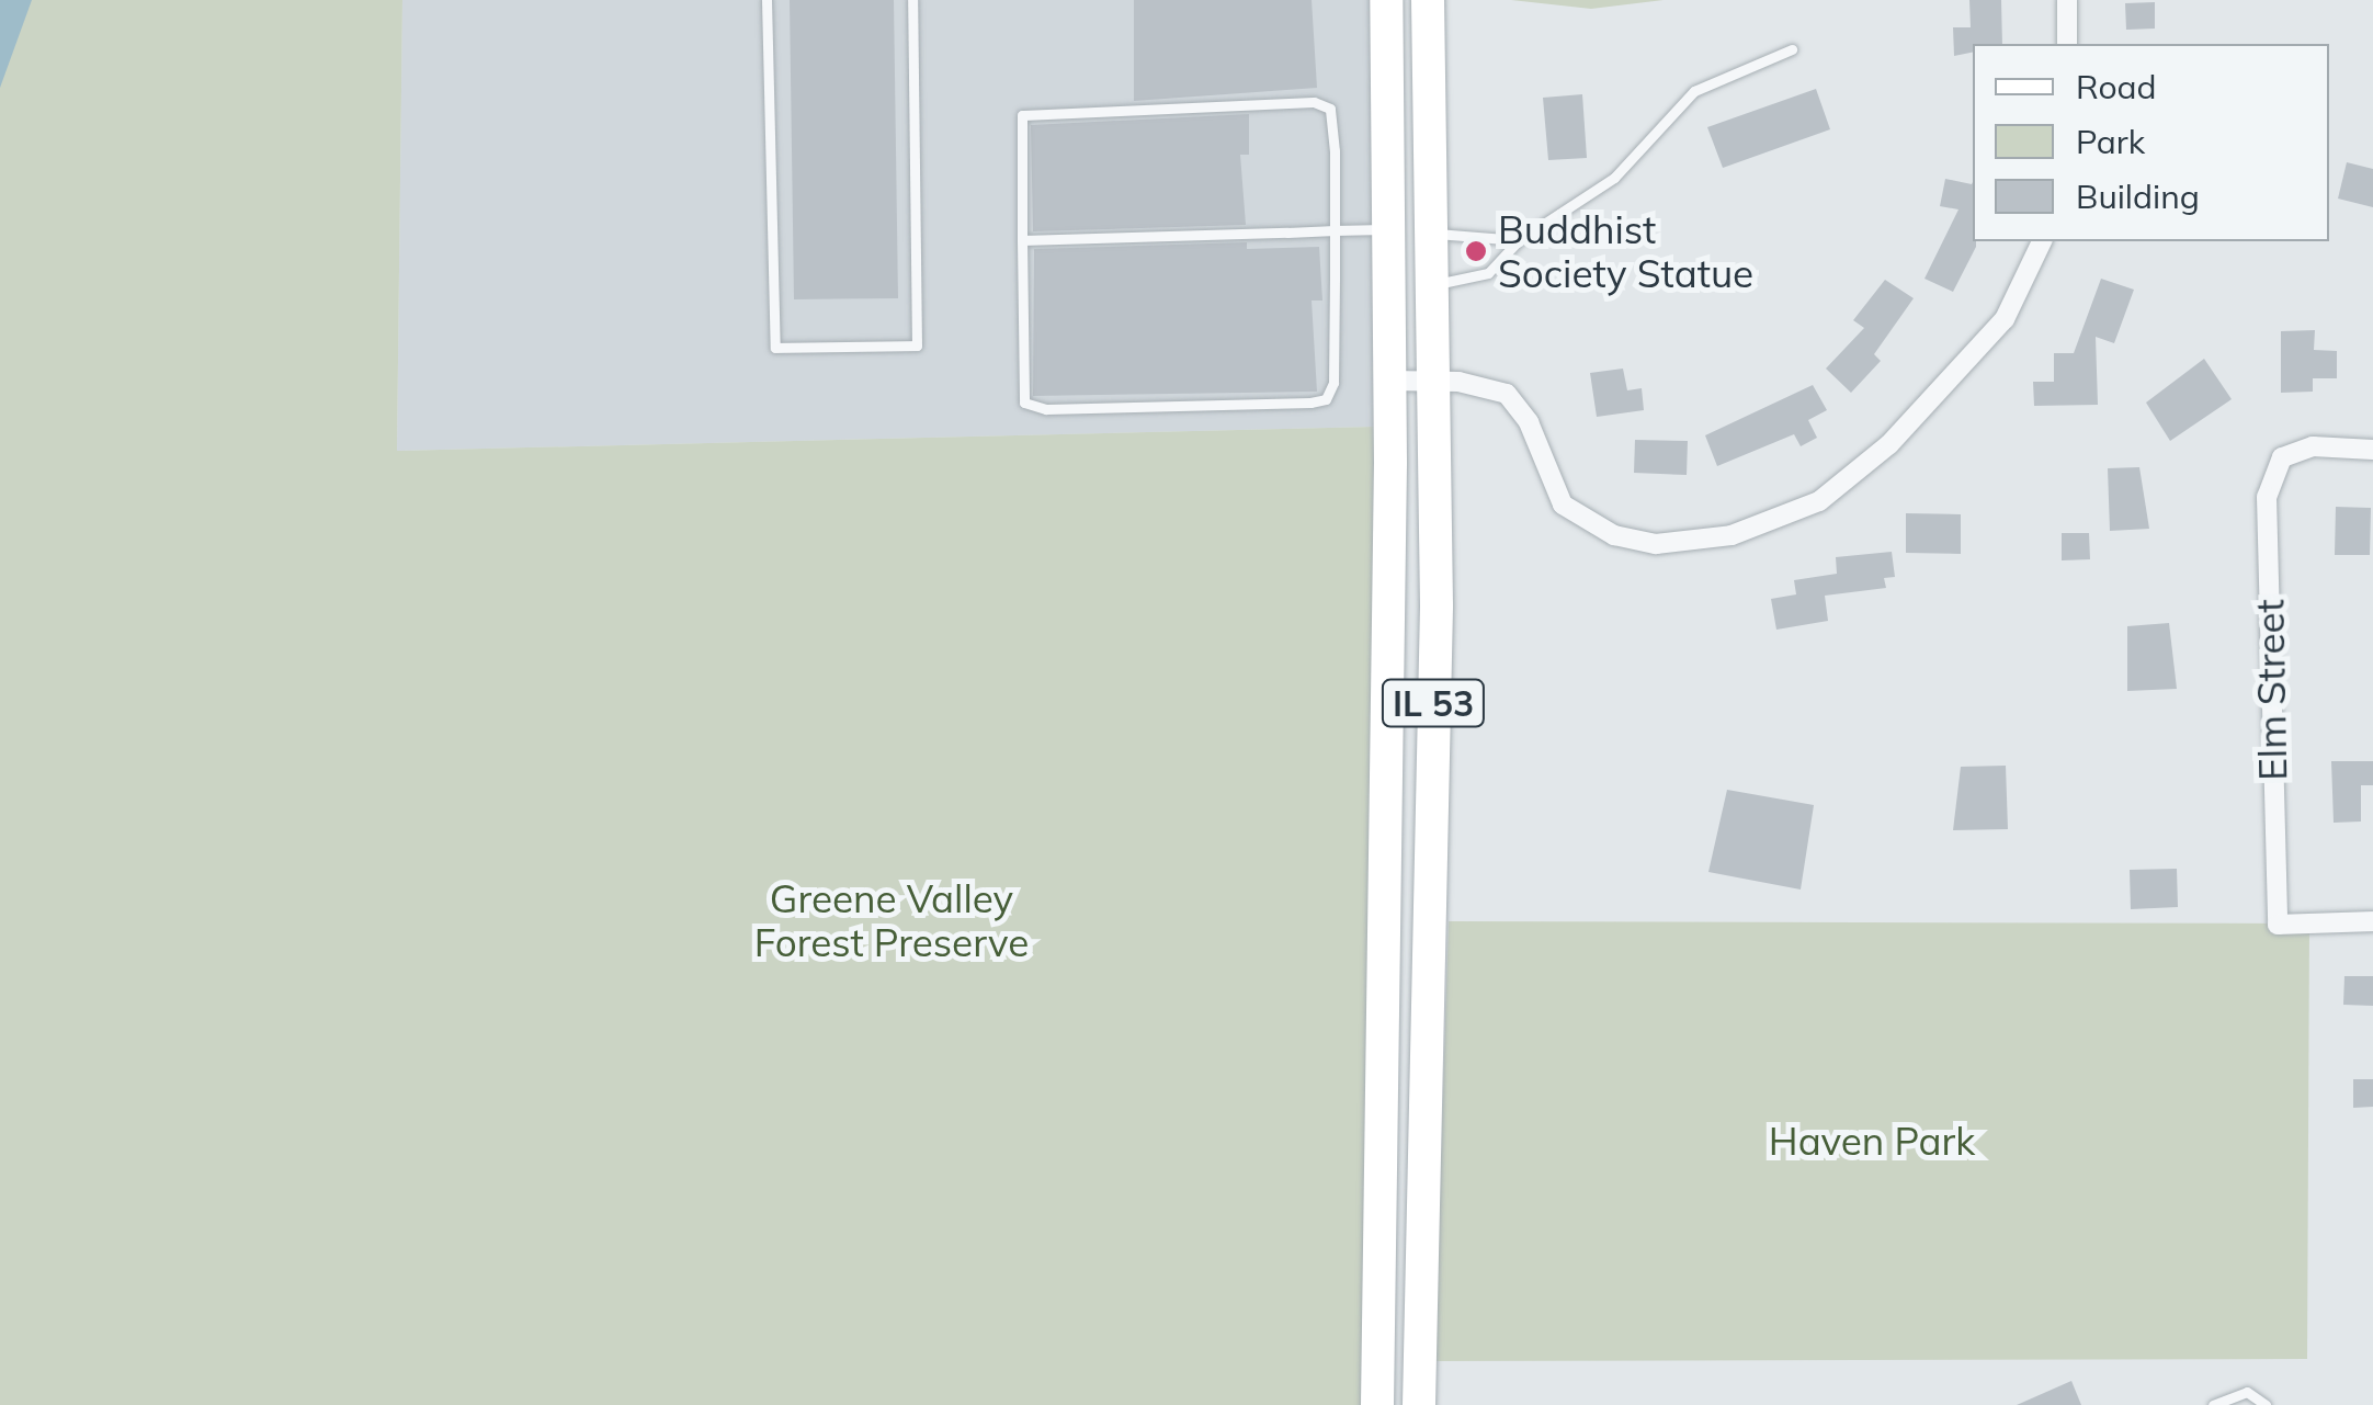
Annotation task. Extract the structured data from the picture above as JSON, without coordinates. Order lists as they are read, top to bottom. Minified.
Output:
{"streets":{"main road":["IL 53"],"street":["Elm Street"]},"parks":["Greene Valley Forest Preserve","Haven Park"],"places":["Buddhist Society Statue"],"legend":["Road","Park","Building"]}
